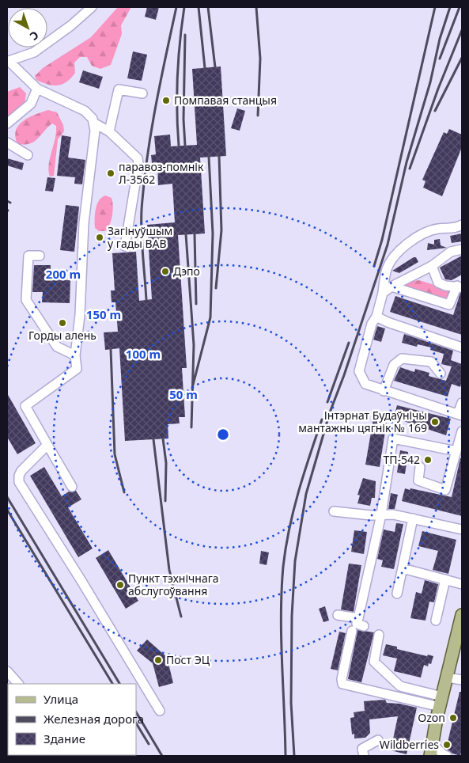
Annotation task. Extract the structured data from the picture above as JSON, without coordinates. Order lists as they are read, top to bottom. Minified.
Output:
{"places":["Помпавая станцыя","паравоз-помнік Л-3562","Загінуўшым у гады ВАВ","Дэпо","Горды алень","Інтэрнат Будаўнічы мантажны цягнік № 169","ТП-542","Пункт тэхнічнага абслугоўвання","Пост ЭЦ","Ozon","Wildberries"],"legend":["Улица","Железная дорога","Здание"],"north":"bottom right","rings":["200 m","150 m","100 m","50 m"]}
